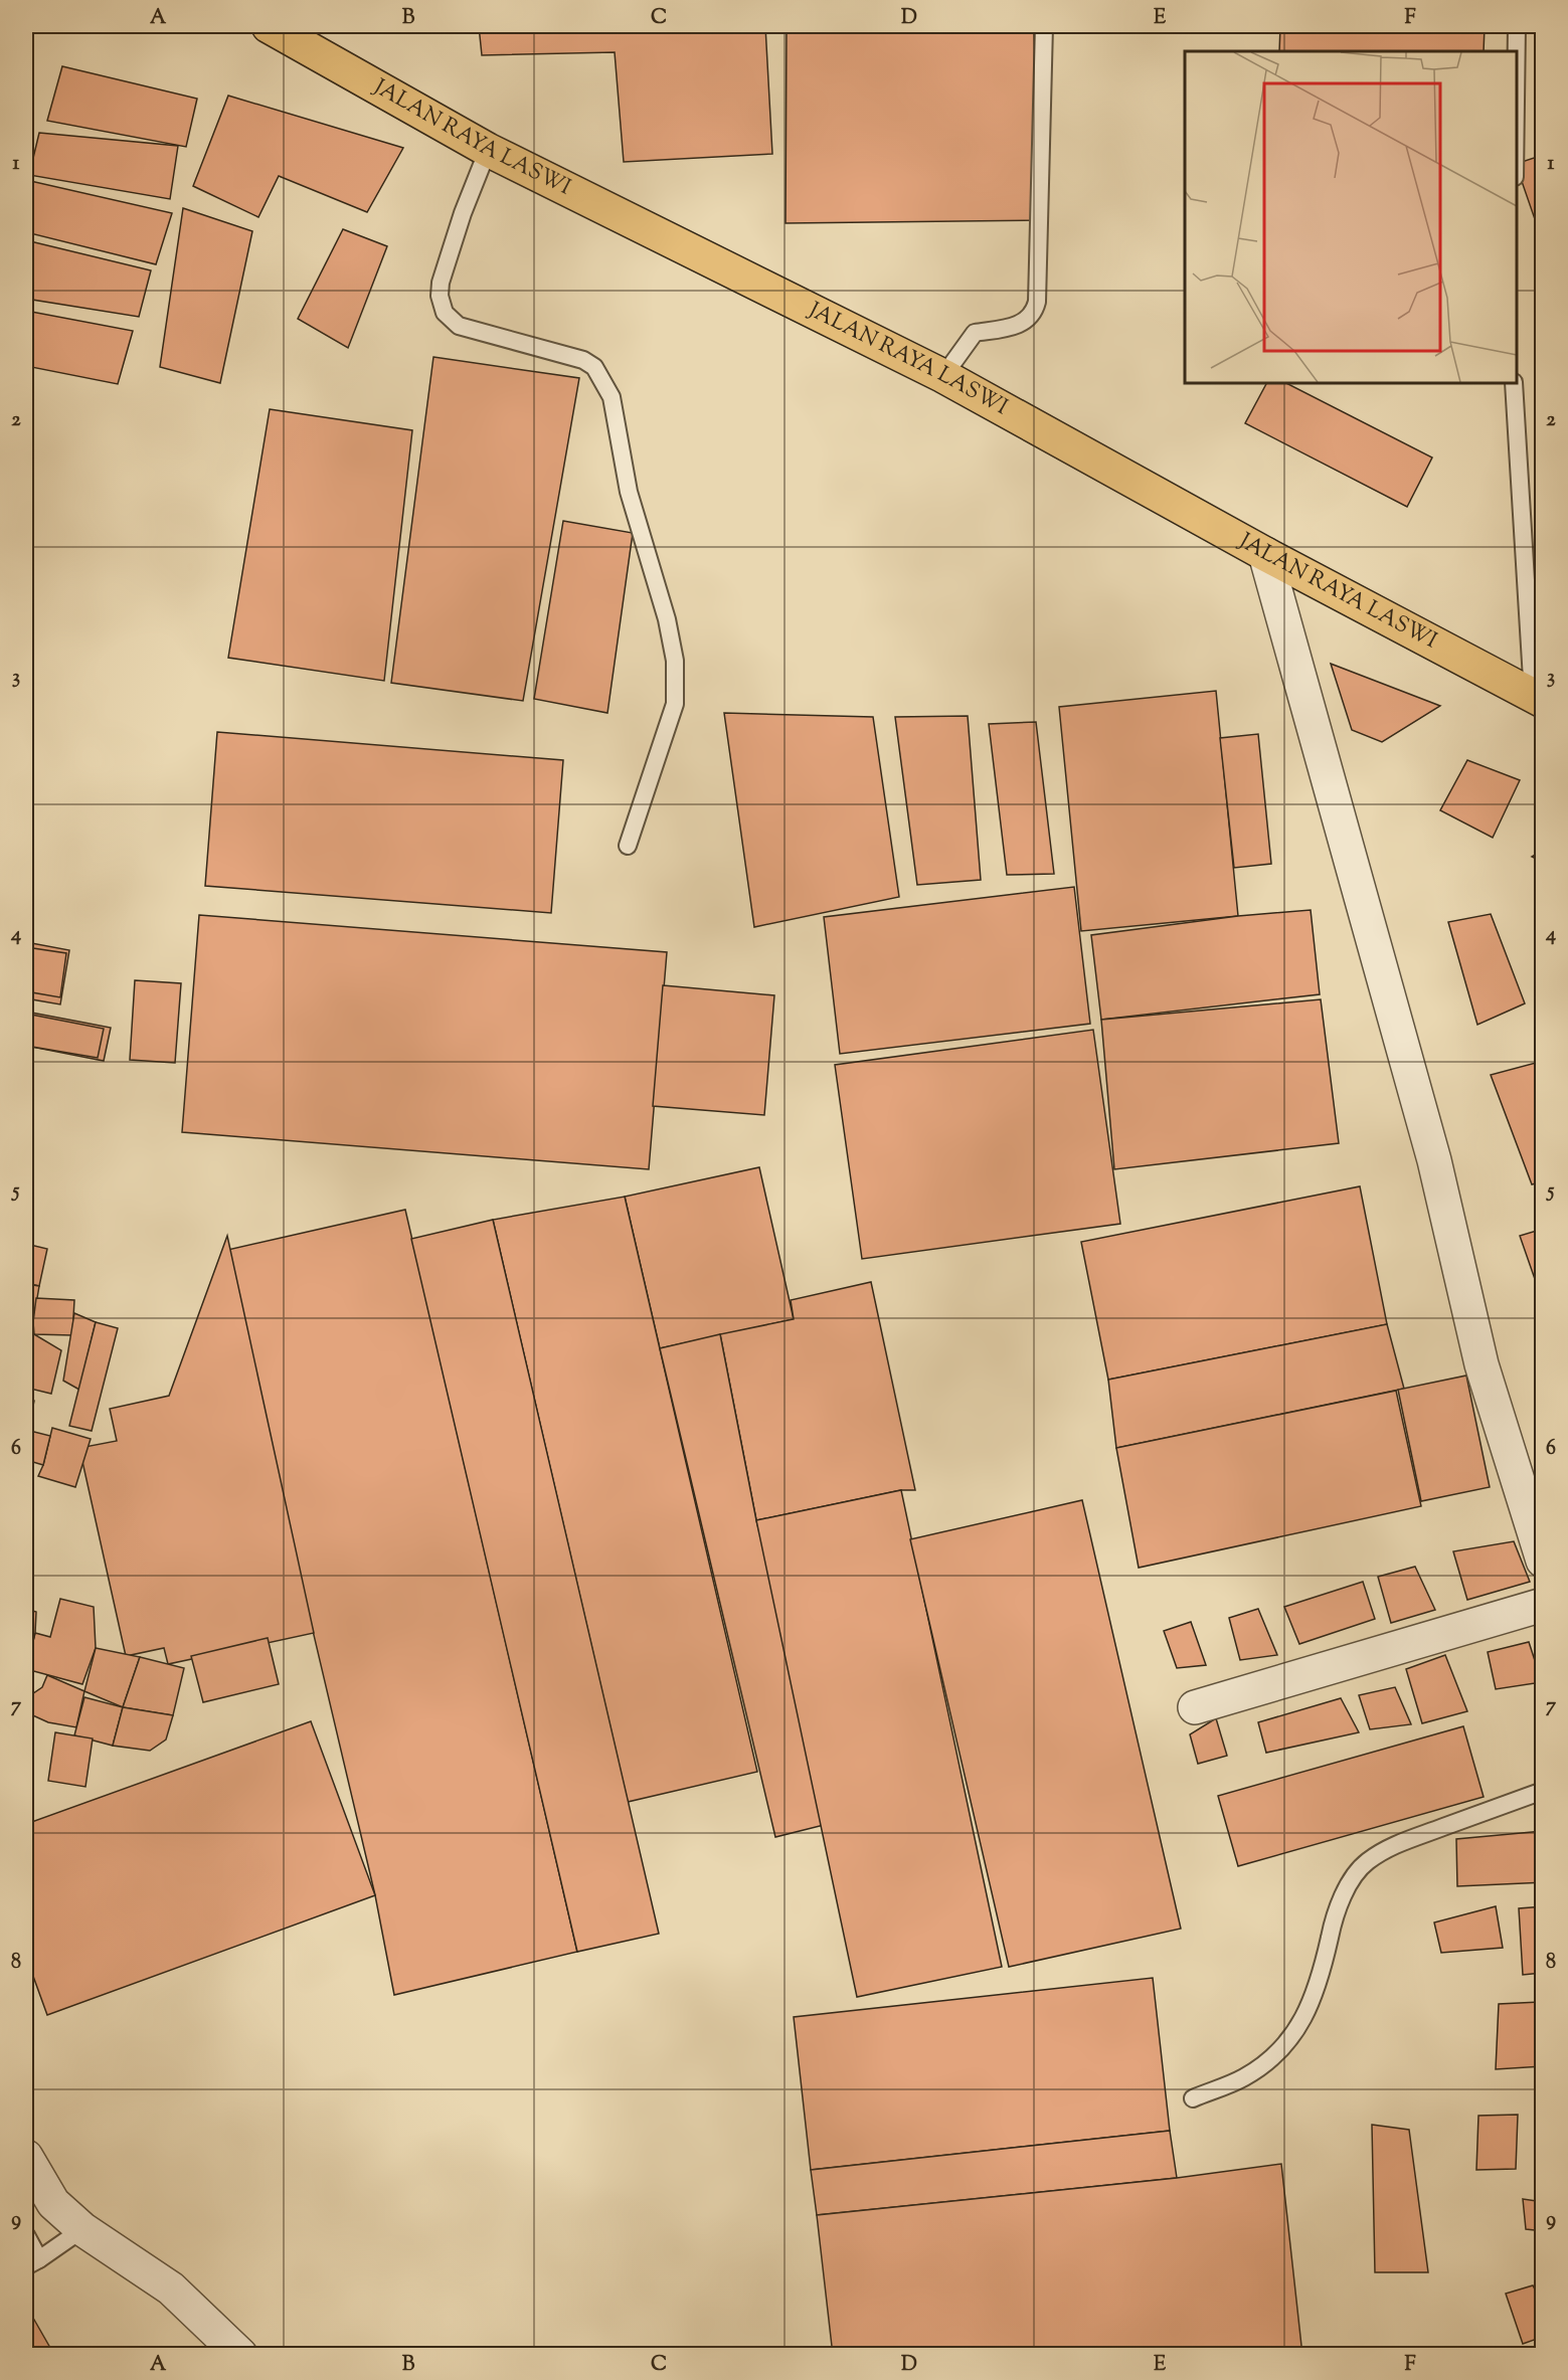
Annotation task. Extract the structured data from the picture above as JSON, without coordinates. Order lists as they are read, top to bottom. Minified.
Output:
{"streets":{"main road":["JALAN RAYA LASWI"]},"grid":{"columns":["A","B","C","D","E","F"],"rows":["1","2","3","4","5","6","7","8","9"]}}
